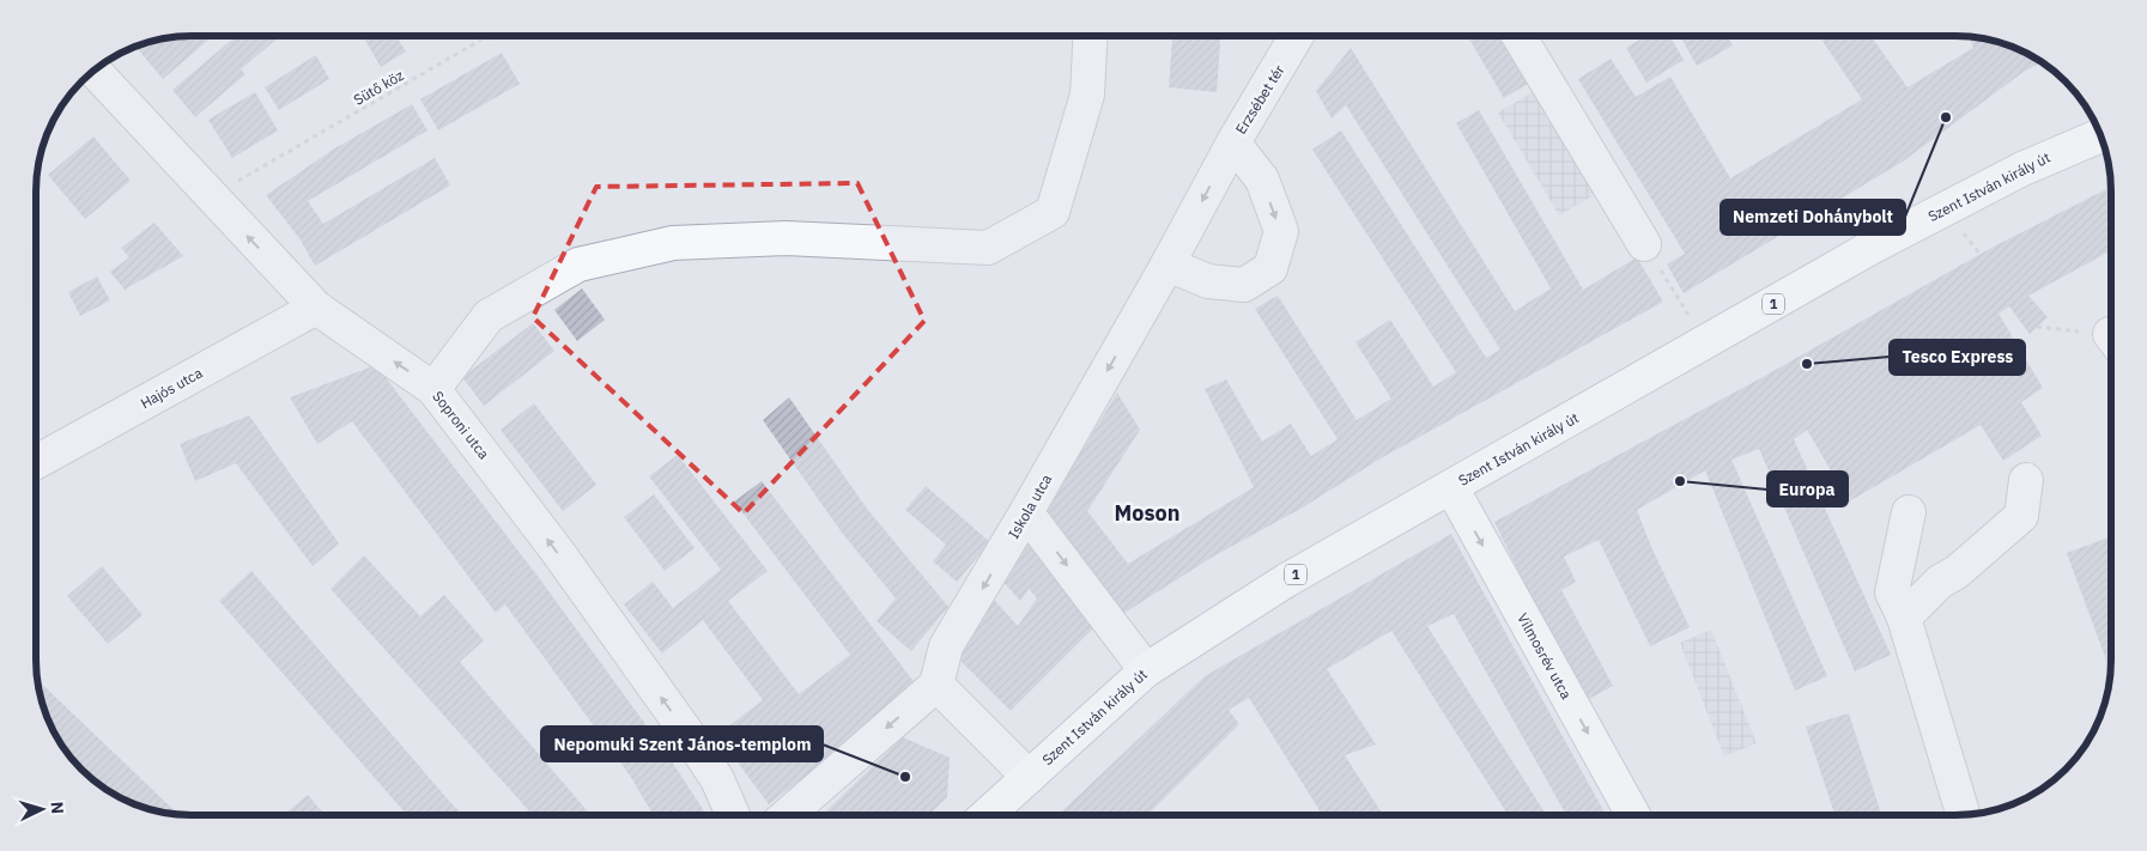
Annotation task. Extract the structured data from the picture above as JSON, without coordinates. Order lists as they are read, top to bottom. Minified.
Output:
{"streets":{"main road":["Szent István király út","1","Vilmosrév utca"],"street":["Erzsébet tér","Hajós utca","Soproni utca","Iskola utca"],"path":["Sütő köz"]},"crossings":[["Sütő köz","Soproni utca"],["Erzsébet tér","Iskola utca"],["Szent István király út","Vilmosrév utca"],["Hajós utca","Soproni utca"]],"one_way":["Soproni utca","Iskola utca","Vilmosrév utca"],"districts":["Moson"],"places":["Nemzeti Dohánybolt","Tesco Express","Europa","Nepomuki Szent János-templom"],"north":"right"}
